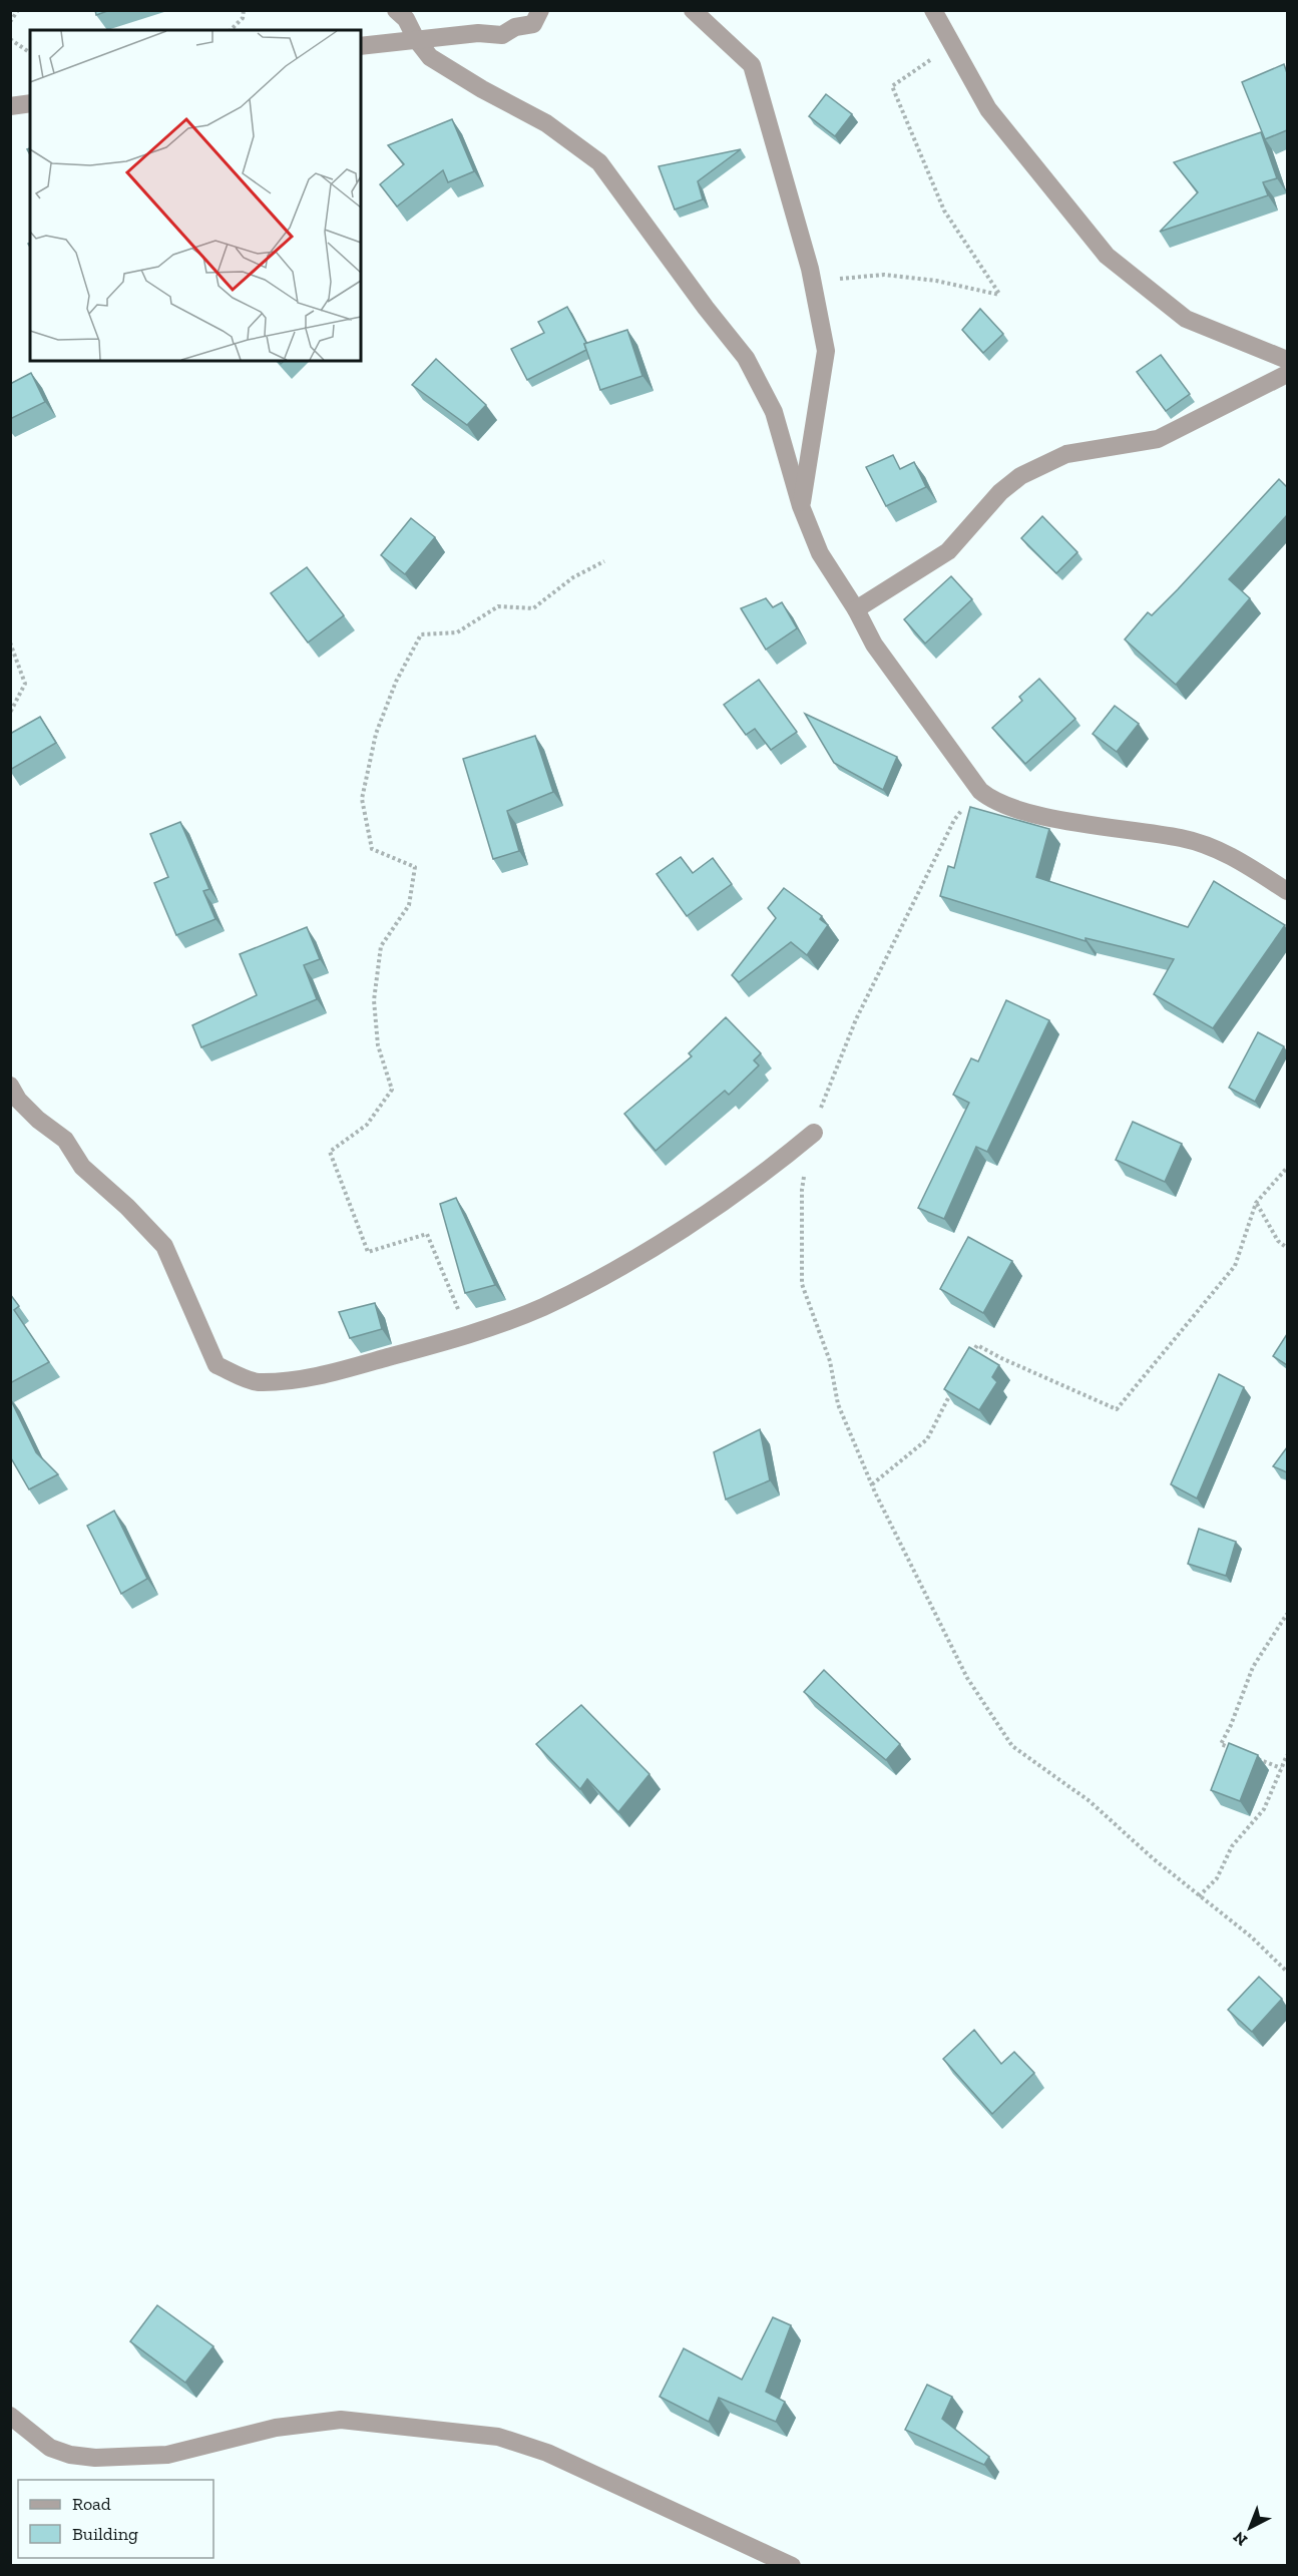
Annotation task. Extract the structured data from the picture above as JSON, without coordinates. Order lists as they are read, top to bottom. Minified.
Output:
{"legend":["Road","Building"],"north":"bottom left"}
